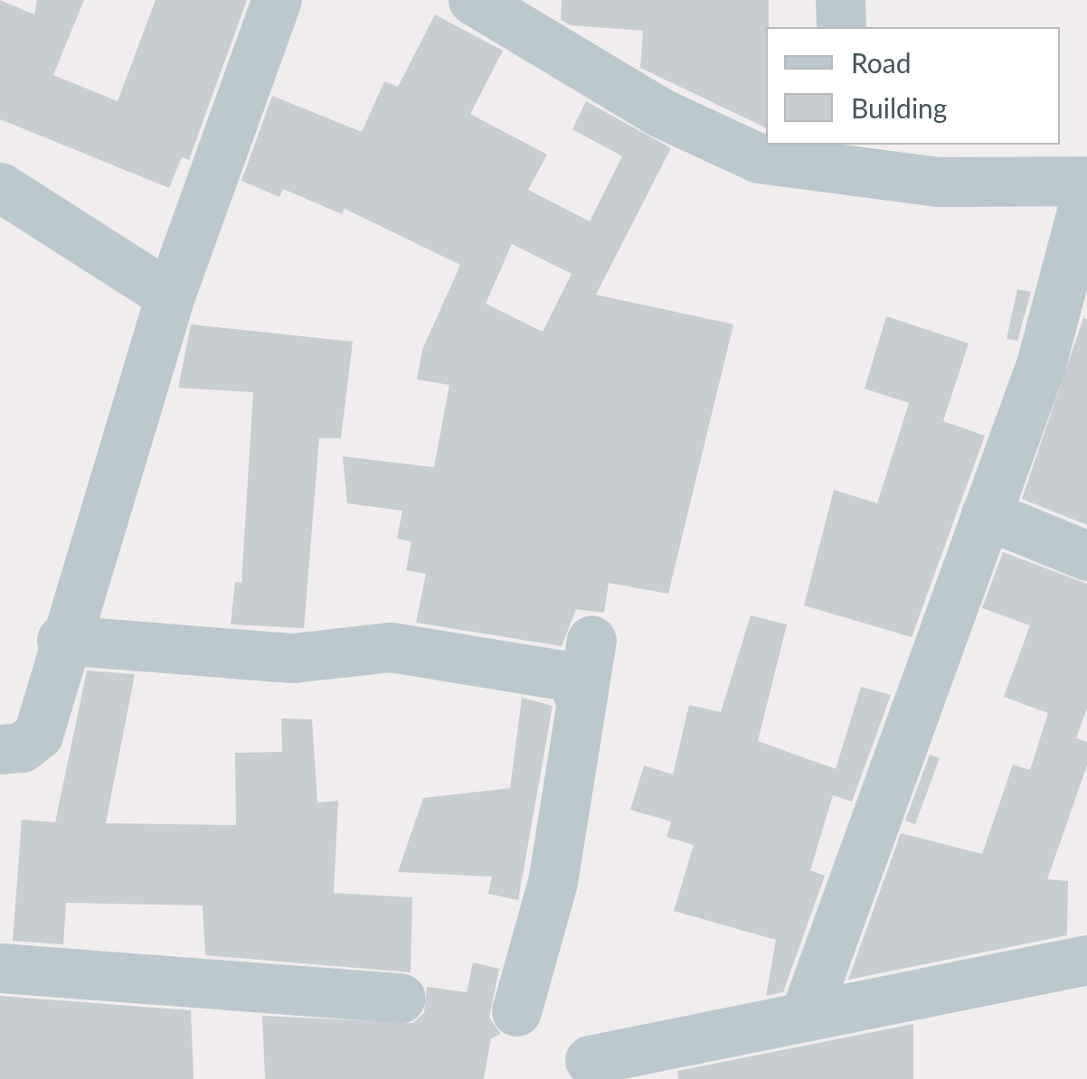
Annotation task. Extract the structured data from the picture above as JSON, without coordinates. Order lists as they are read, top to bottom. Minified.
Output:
{"legend":["Road","Building"]}
